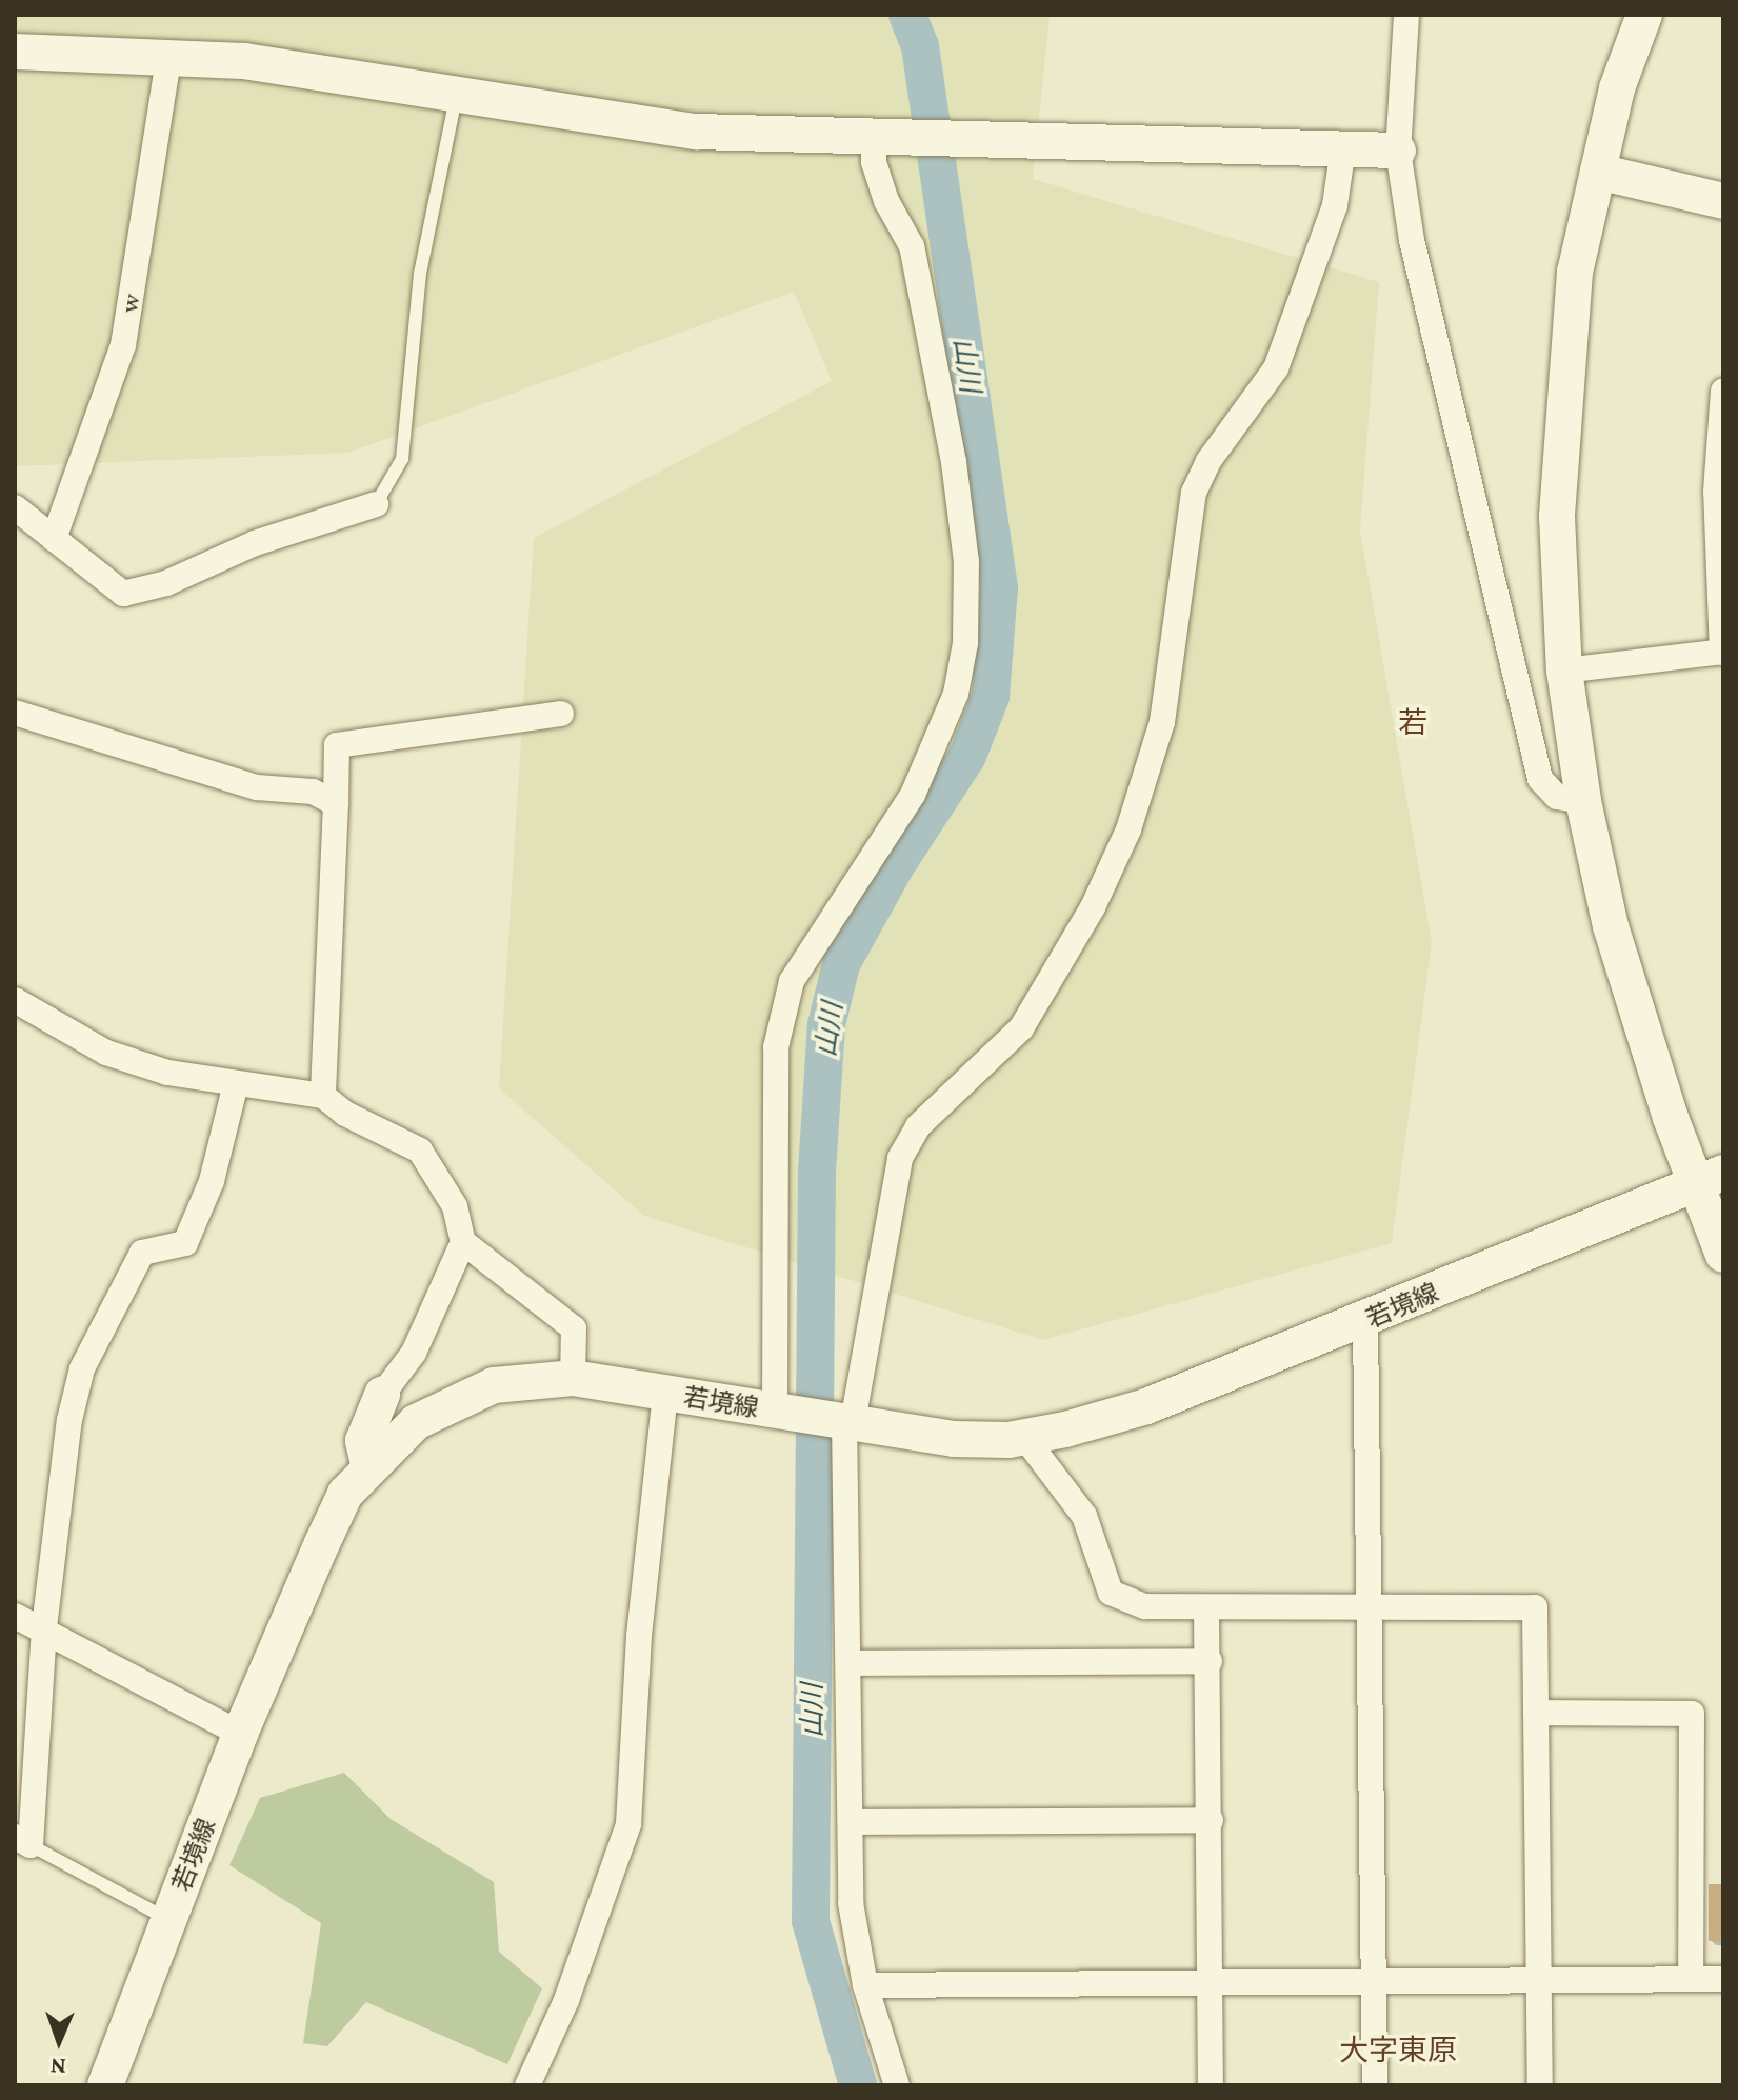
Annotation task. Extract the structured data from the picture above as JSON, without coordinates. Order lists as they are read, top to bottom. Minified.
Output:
{"streets":{"street":["w","若境線"]},"districts":["若","大字東原"],"water":["山川"],"north":"bottom"}
